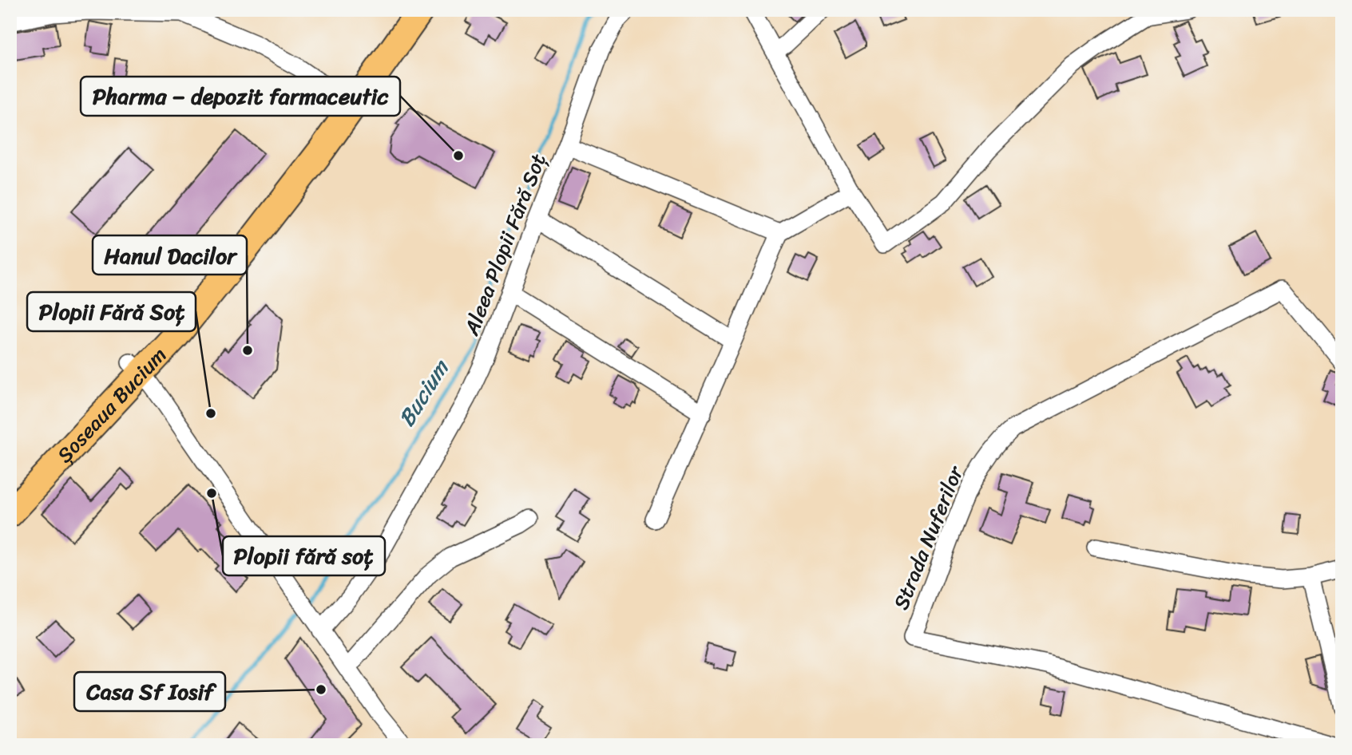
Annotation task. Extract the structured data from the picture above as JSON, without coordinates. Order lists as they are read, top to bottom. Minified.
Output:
{"streets":{"main road":["Șoseaua Bucium"],"street":["Aleea Plopii Fără Soț","Strada Nuferilor"]},"water":["Bucium"],"places":["Pharma – depozit farmaceutic","Hanul Dacilor","Plopii Fără Soț","Plopii fără soț","Casa Sf Iosif"]}
